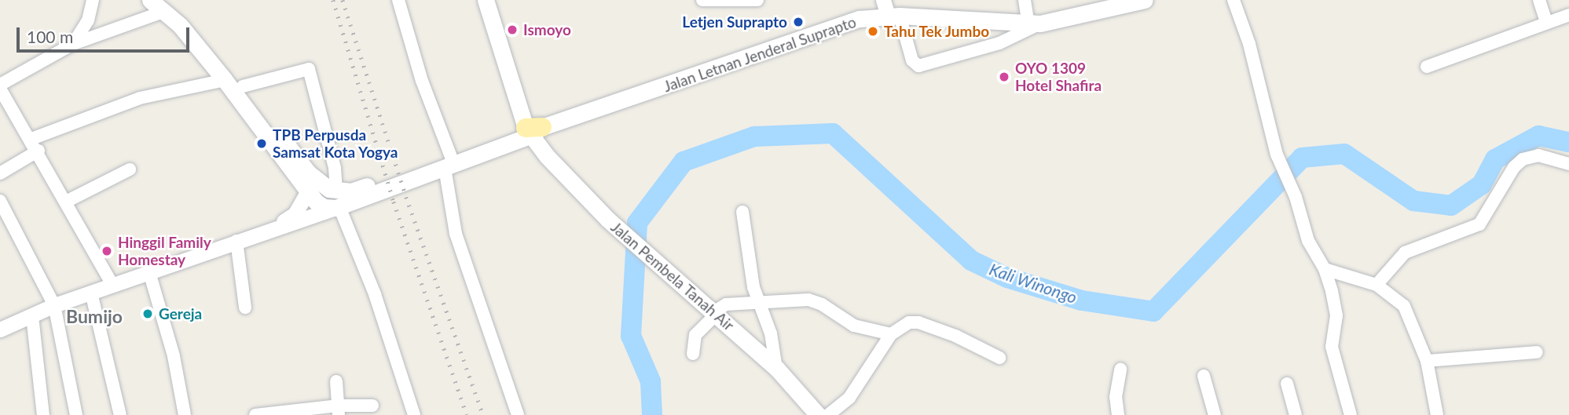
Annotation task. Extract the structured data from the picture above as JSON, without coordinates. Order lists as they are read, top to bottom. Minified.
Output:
{"streets":{"main road":["Jalan Letnan Jenderal Suprapto","Jalan Pembela Tanah Air"]},"crossings":[["Jalan Letnan Jenderal Suprapto","Jalan Pembela Tanah Air"]],"districts":["Bumijo"],"water":["Kali Winongo"],"places":["Letjen Suprapto","Ismoyo","Tahu Tek Jumbo","OYO 1309 Hotel Shafira","TPB Perpusda Samsat Kota Yogya","Hinggil Family Homestay","Gereja"],"scale_bar":"100 m"}
